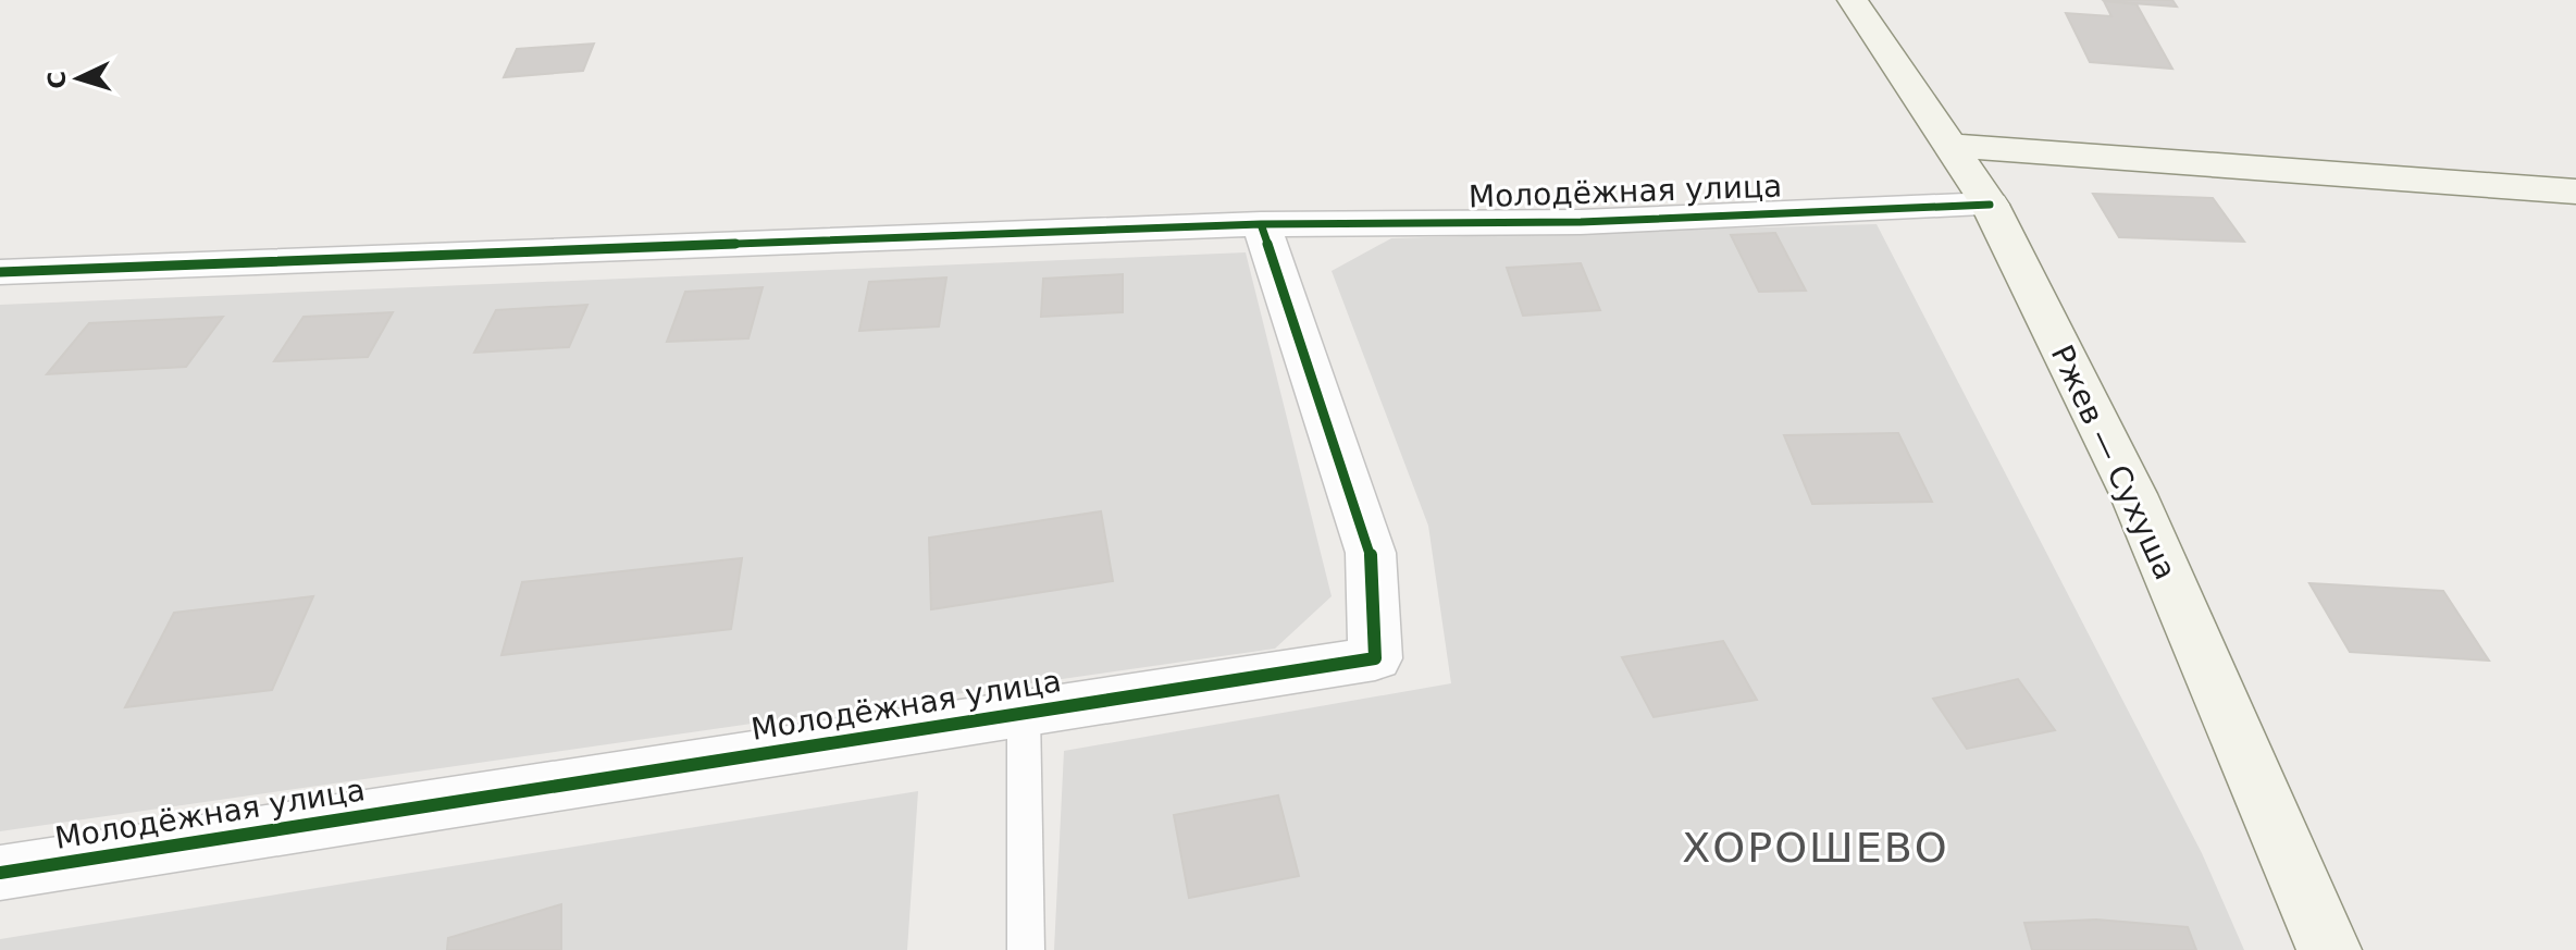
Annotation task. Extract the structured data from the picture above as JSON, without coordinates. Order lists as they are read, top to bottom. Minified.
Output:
{"streets":{"main road":["Ржев — Сухуша"],"street":["Молодёжная улица"]},"crossings":[["Молодёжная улица","Ржев — Сухуша"]],"districts":["ХОРОШЕВО"],"north":"left"}
